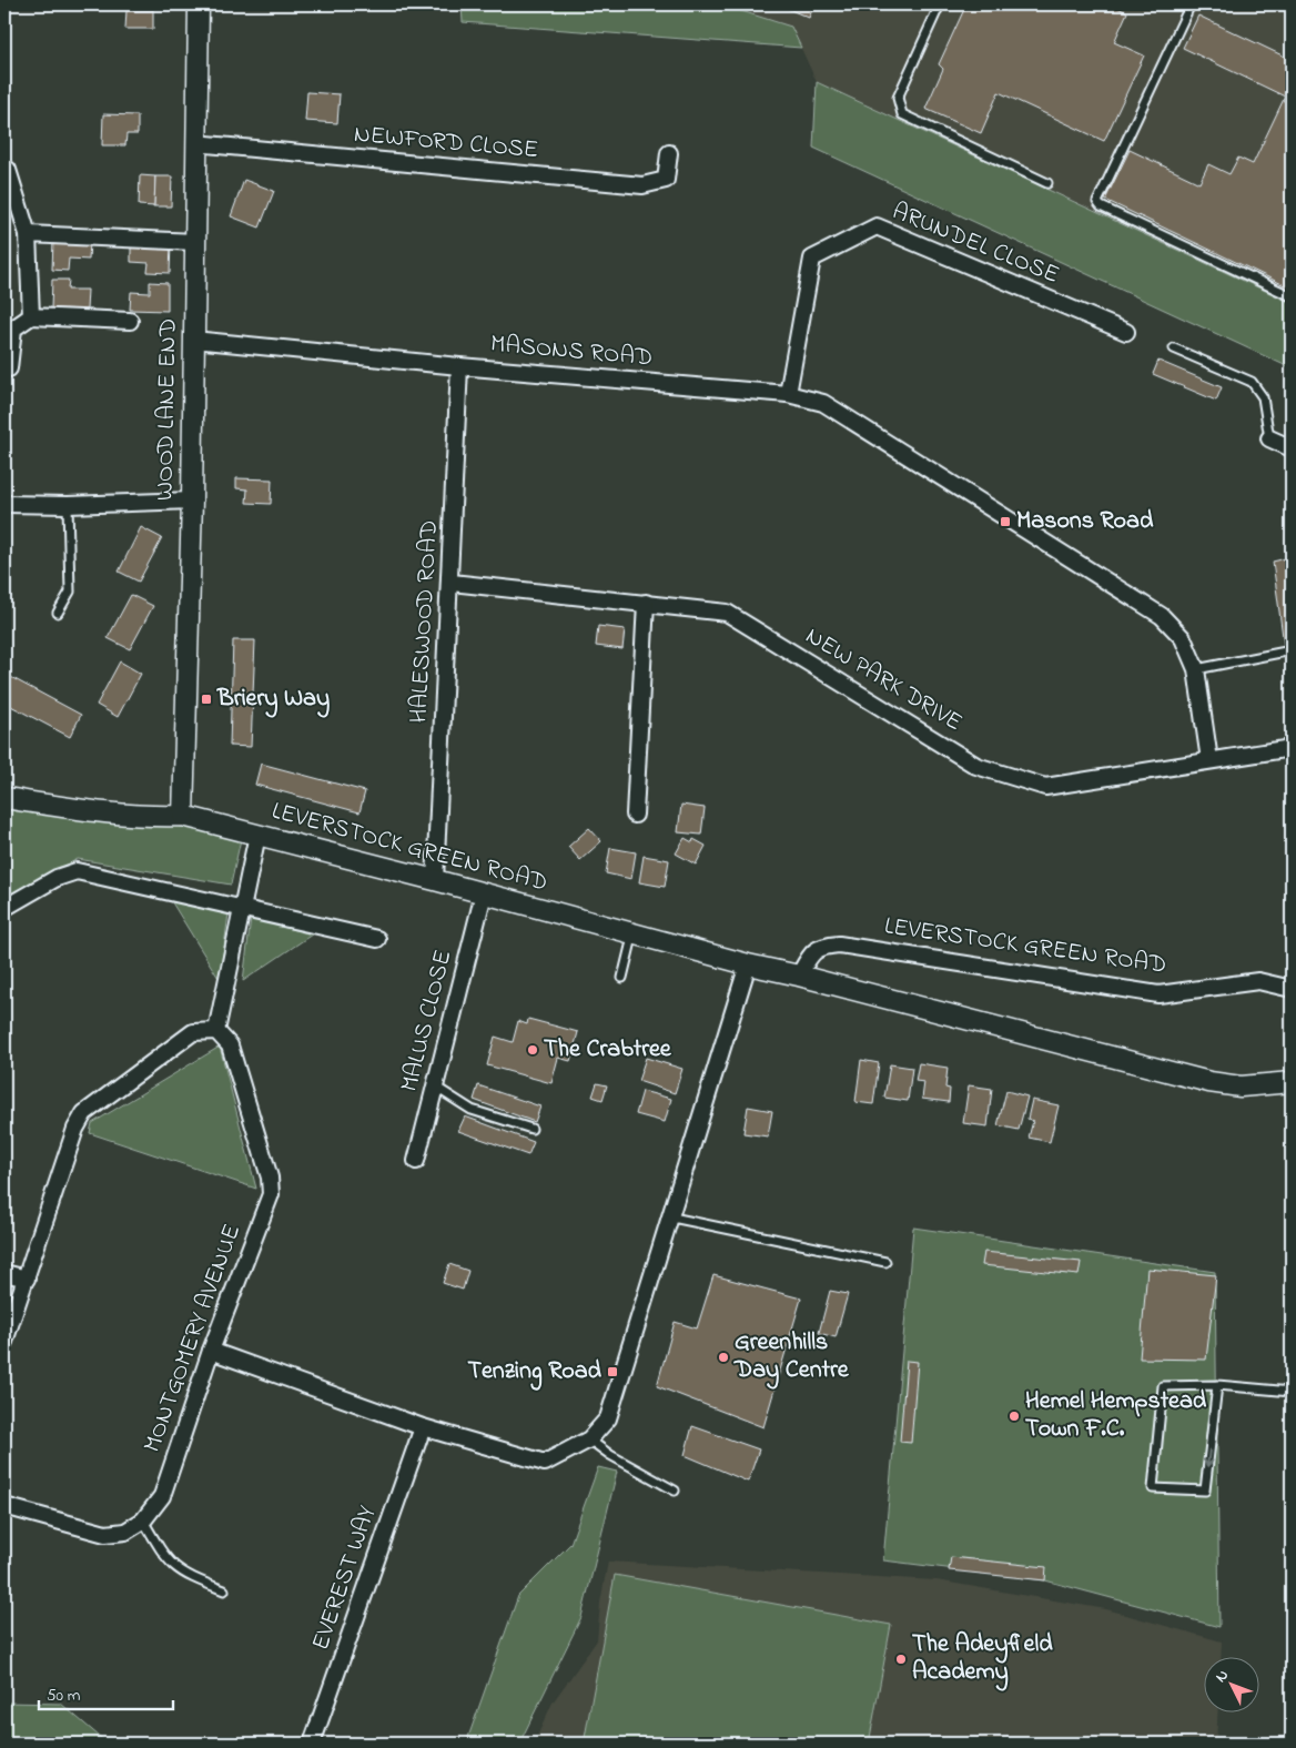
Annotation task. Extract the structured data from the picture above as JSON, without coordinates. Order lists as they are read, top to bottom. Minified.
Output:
{"streets":{"street":["NEWFORD CLOSE","ARUNDEL CLOSE","MASONS ROAD","WOOD LANE END","HALESWOOD ROAD","NEW PARK DRIVE","LEVERSTOCK GREEN ROAD","MALUS CLOSE","MONTGOMERY AVENUE","EVEREST WAY"]},"crossings":[["NEWFORD CLOSE","WOOD LANE END"],["ARUNDEL CLOSE","MASONS ROAD"],["MASONS ROAD","WOOD LANE END"],["MASONS ROAD","HALESWOOD ROAD"],["MASONS ROAD","NEW PARK DRIVE"],["WOOD LANE END","LEVERSTOCK GREEN ROAD"],["HALESWOOD ROAD","NEW PARK DRIVE"],["HALESWOOD ROAD","LEVERSTOCK GREEN ROAD"],["LEVERSTOCK GREEN ROAD","MALUS CLOSE"]],"places":{"transit":["Masons Road","Briery Way","Tenzing Road"],"other":["The Crabtree","Greenhills Day Centre","Hemel Hempstead Town F.C.","The Adeyfield Academy"]},"scale_bar":"50 m","north":"top left"}
